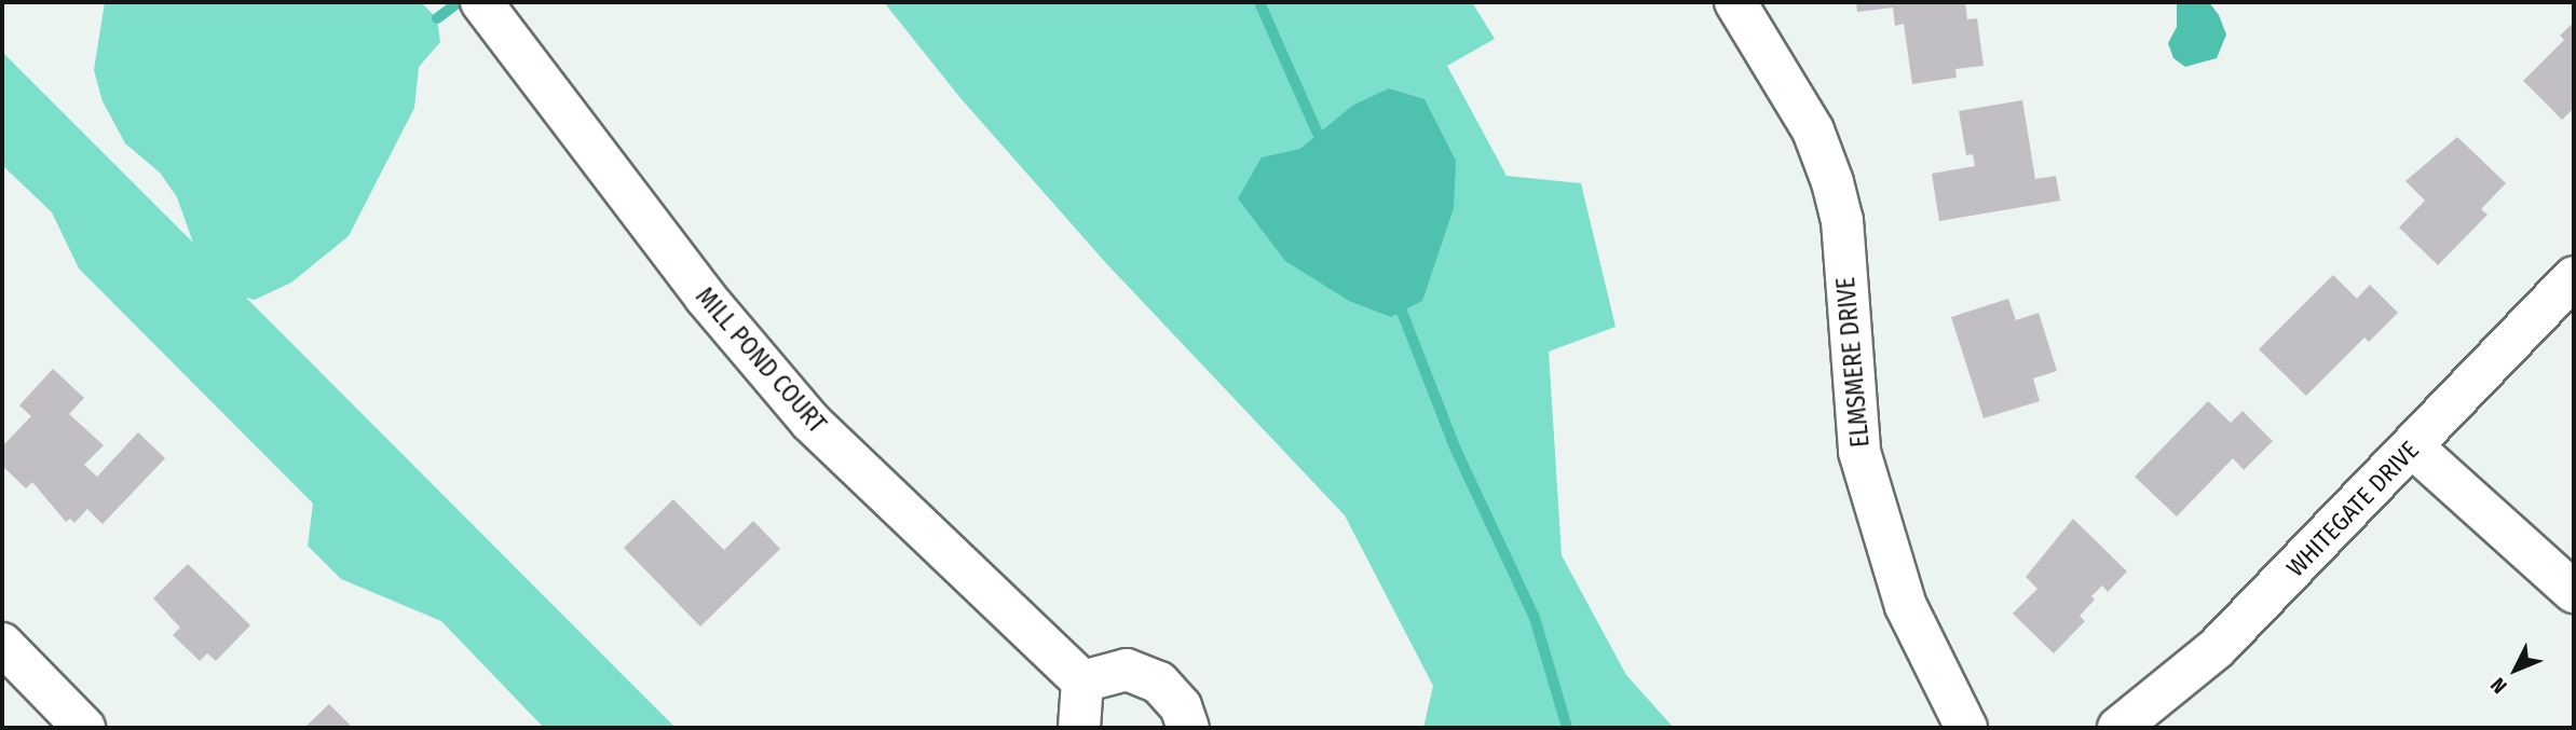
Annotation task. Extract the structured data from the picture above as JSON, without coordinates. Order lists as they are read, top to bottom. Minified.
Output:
{"streets":{"street":["MILL POND COURT","ELMSMERE DRIVE","WHITEGATE DRIVE"]},"north":"bottom left"}
